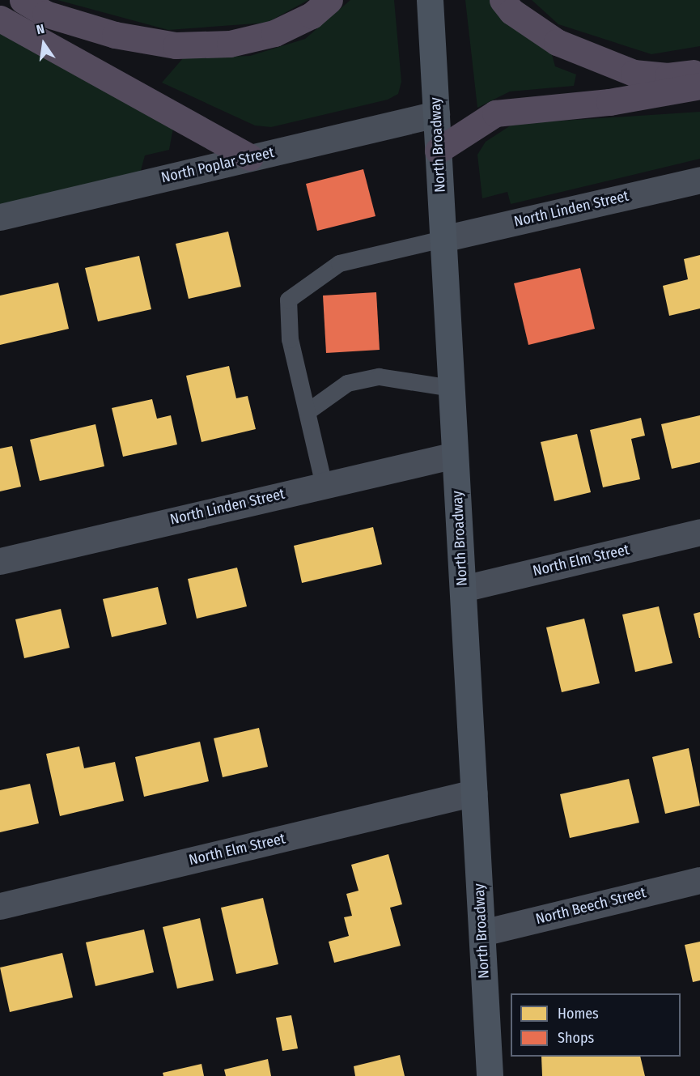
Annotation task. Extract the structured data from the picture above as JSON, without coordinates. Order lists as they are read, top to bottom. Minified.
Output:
{"streets":{"main road":["North Broadway"],"street":["North Poplar Street","North Linden Street","North Elm Street","North Beech Street"]},"crossings":[["North Broadway","North Poplar Street"],["North Broadway","North Linden Street"],["North Broadway","North Elm Street"],["North Broadway","North Beech Street"]],"legend":["Homes","Shops"],"north":"top"}
